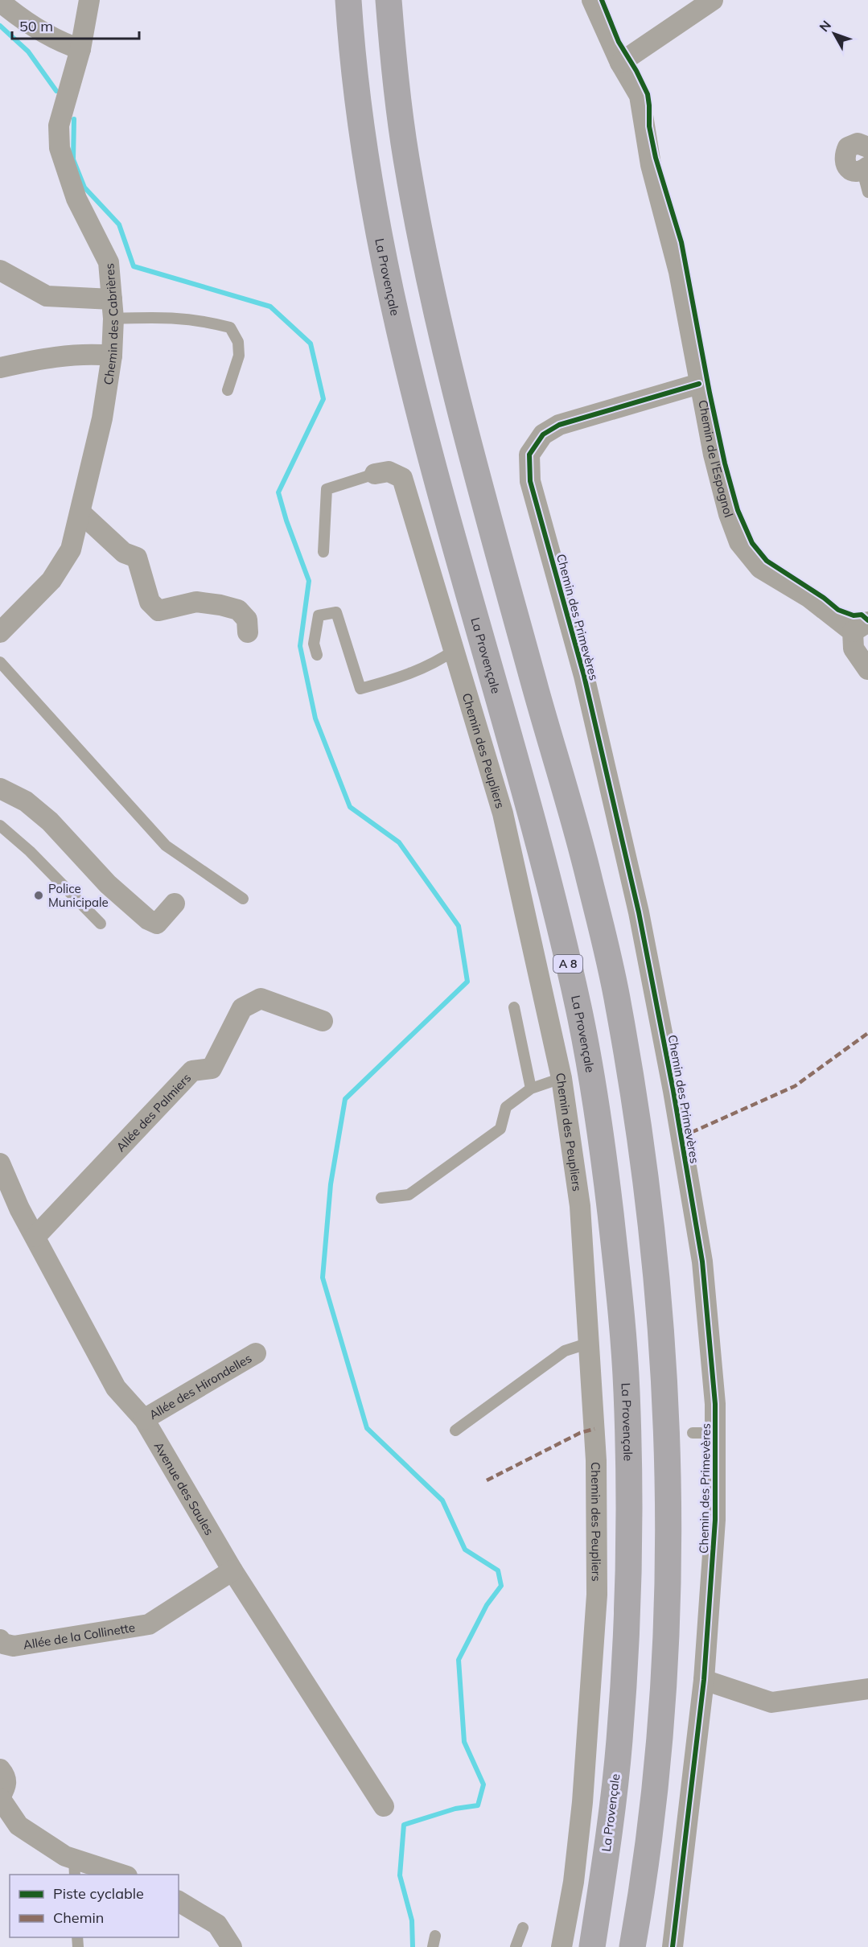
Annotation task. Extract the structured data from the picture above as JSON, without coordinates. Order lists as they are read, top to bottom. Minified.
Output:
{"streets":{"highway":["La Provençale","A 8"],"street":["Chemin des Cabrières","Chemin de l'Espagnol","Chemin des Primevères","Chemin des Peupliers","Allée des Palmiers","Allée des Hirondelles","Avenue des Saules","Allée de la Collinette"]},"crossings":[["Chemin de l'Espagnol","Chemin des Primevères"],["Allée des Palmiers","Avenue des Saules"],["Allée des Hirondelles","Avenue des Saules"],["Avenue des Saules","Allée de la Collinette"]],"places":["Police Municipale"],"legend":["Piste cyclable","Chemin"],"scale_bar":"50 m","north":"top left"}
